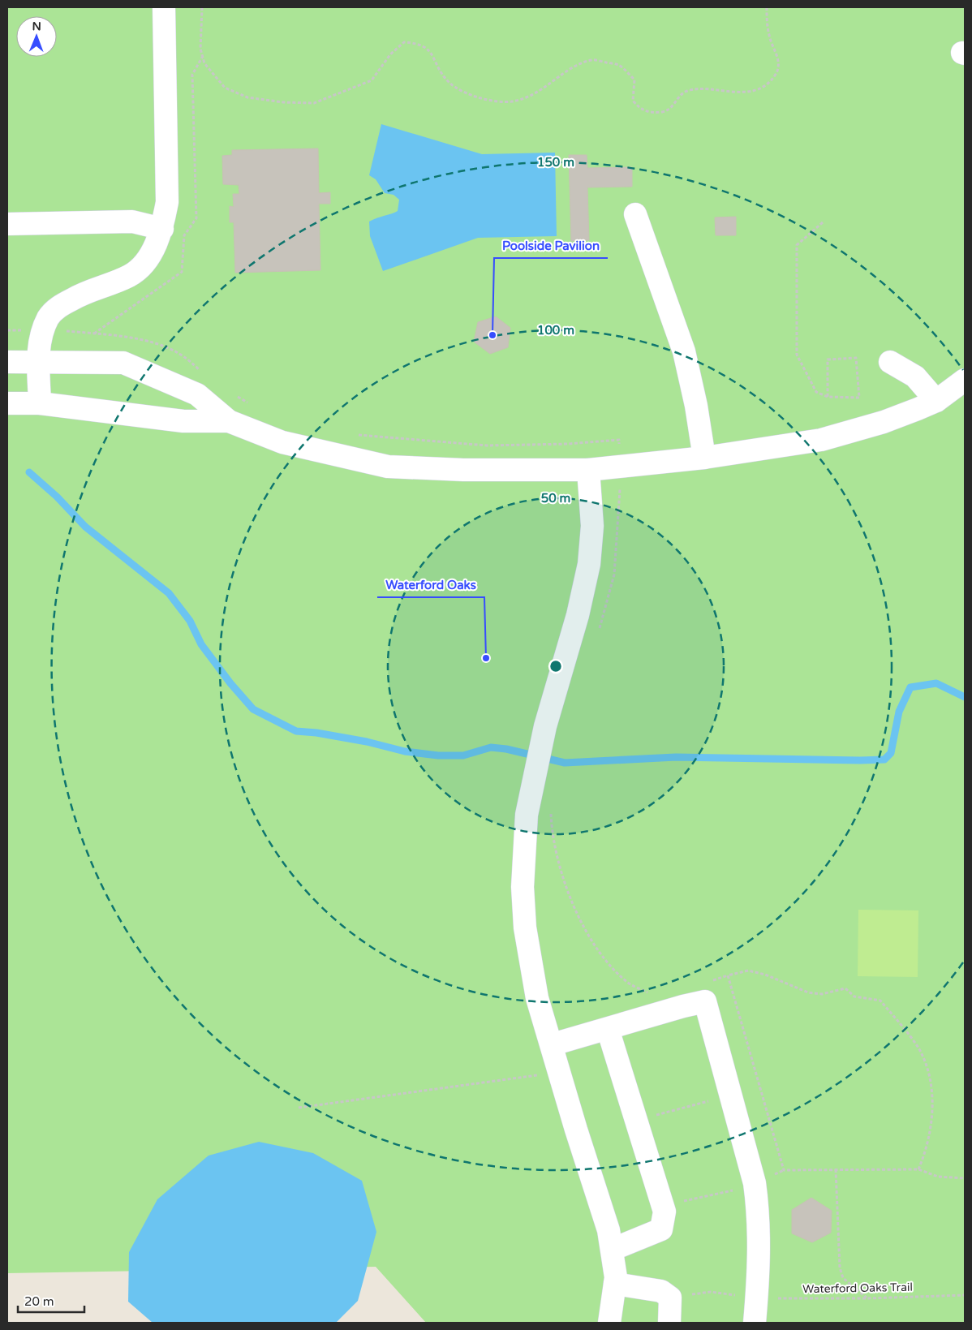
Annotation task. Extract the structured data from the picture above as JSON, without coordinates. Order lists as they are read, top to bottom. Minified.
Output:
{"streets":{"path":["Waterford Oaks Trail"]},"places":["Poolside Pavilion","Waterford Oaks"],"scale_bar":"20 m","north":"top","rings":["150 m","100 m","50 m"]}
